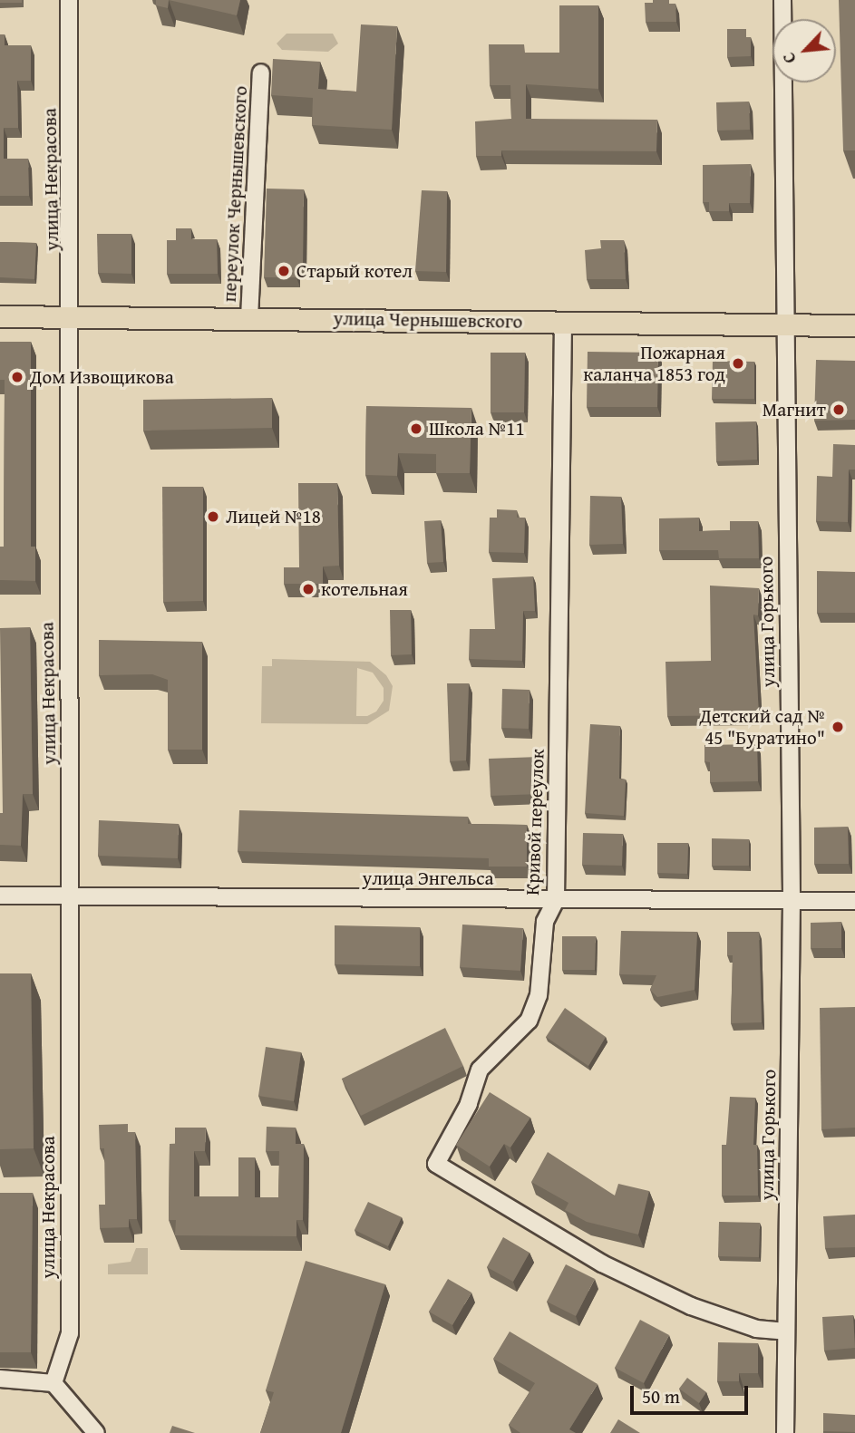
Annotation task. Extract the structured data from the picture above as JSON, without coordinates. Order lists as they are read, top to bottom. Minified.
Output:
{"streets":{"main road":["улица Чернышевского"],"street":["улица Некрасова","переулок Чернышевского","улица Горького","Кривой переулок","улица Энгельса"]},"crossings":[["улица Некрасова","улица Чернышевского"],["улица Некрасова","улица Энгельса"],["переулок Чернышевского","улица Чернышевского"],["улица Чернышевского","улица Горького"],["улица Чернышевского","Кривой переулок"],["улица Горького","Кривой переулок"],["улица Горького","улица Энгельса"],["Кривой переулок","улица Энгельса"]],"places":["Старый котел","Пожарная каланча 1853 год","Дом Извощикова","Магнит","Школа №11","Лицей №18","котельная","Детский сад № 45 \"Буратино\""],"scale_bar":"50 m","north":"bottom left"}
